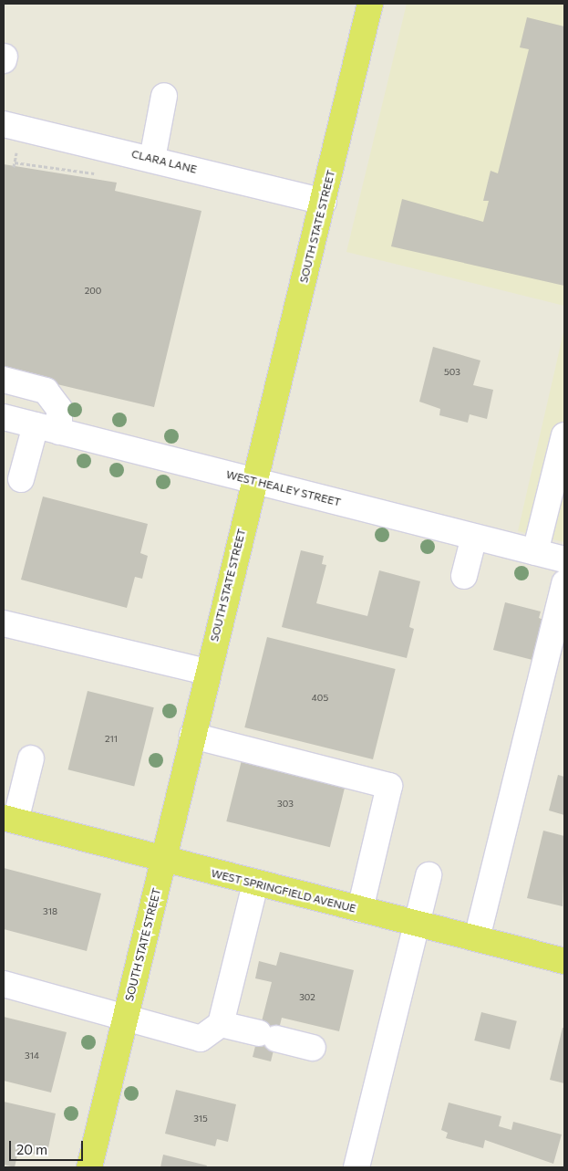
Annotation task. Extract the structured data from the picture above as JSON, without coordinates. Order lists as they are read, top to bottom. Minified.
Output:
{"streets":{"main road":["SOUTH STATE STREET","WEST SPRINGFIELD AVENUE"],"street":["CLARA LANE","WEST HEALEY STREET"]},"crossings":[["CLARA LANE","SOUTH STATE STREET"],["SOUTH STATE STREET","WEST HEALEY STREET"],["SOUTH STATE STREET","WEST SPRINGFIELD AVENUE"]],"house_numbers":["200","503","405","211","303","318","302","314","315"],"scale_bar":"20 m"}
